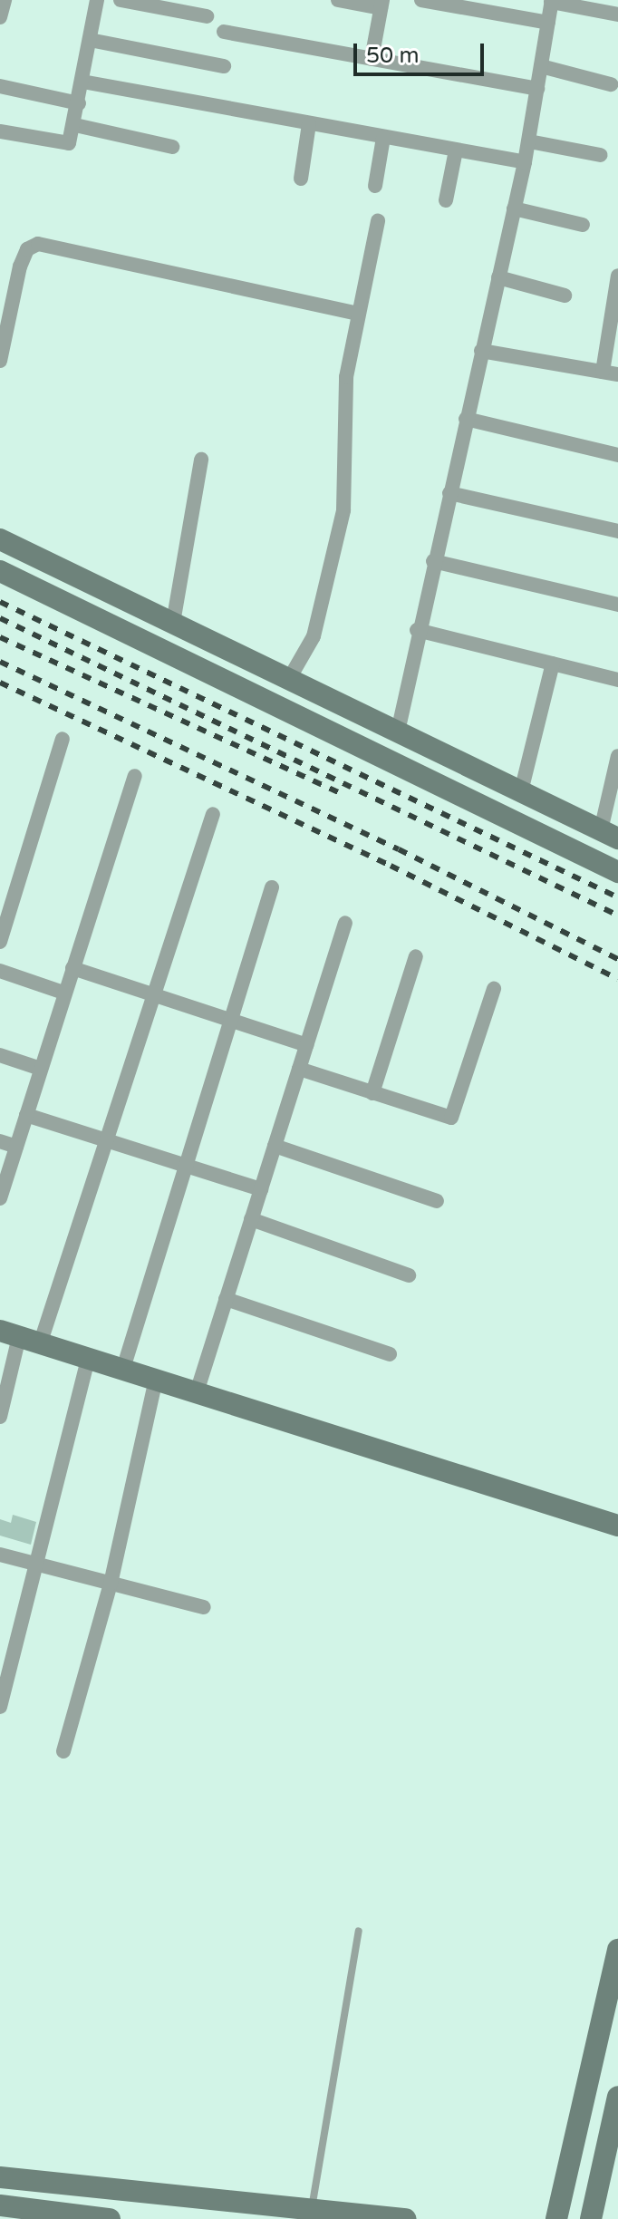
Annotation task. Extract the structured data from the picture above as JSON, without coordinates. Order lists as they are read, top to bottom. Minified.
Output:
{"scale_bar":"50 m"}
